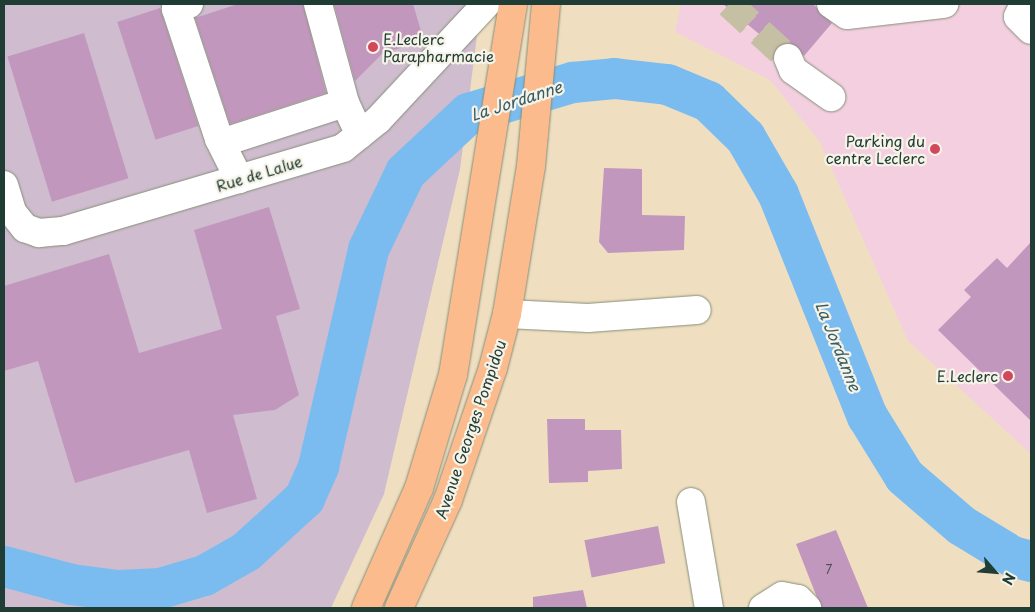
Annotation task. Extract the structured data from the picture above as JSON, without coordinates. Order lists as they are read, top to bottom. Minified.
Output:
{"streets":{"main road":["Avenue Georges Pompidou"],"street":["Rue de Lalue"]},"water":["La Jordanne"],"places":["E.Leclerc Parapharmacie","Parking du centre Leclerc","E.Leclerc"],"house_numbers":["7"],"north":"bottom right"}
